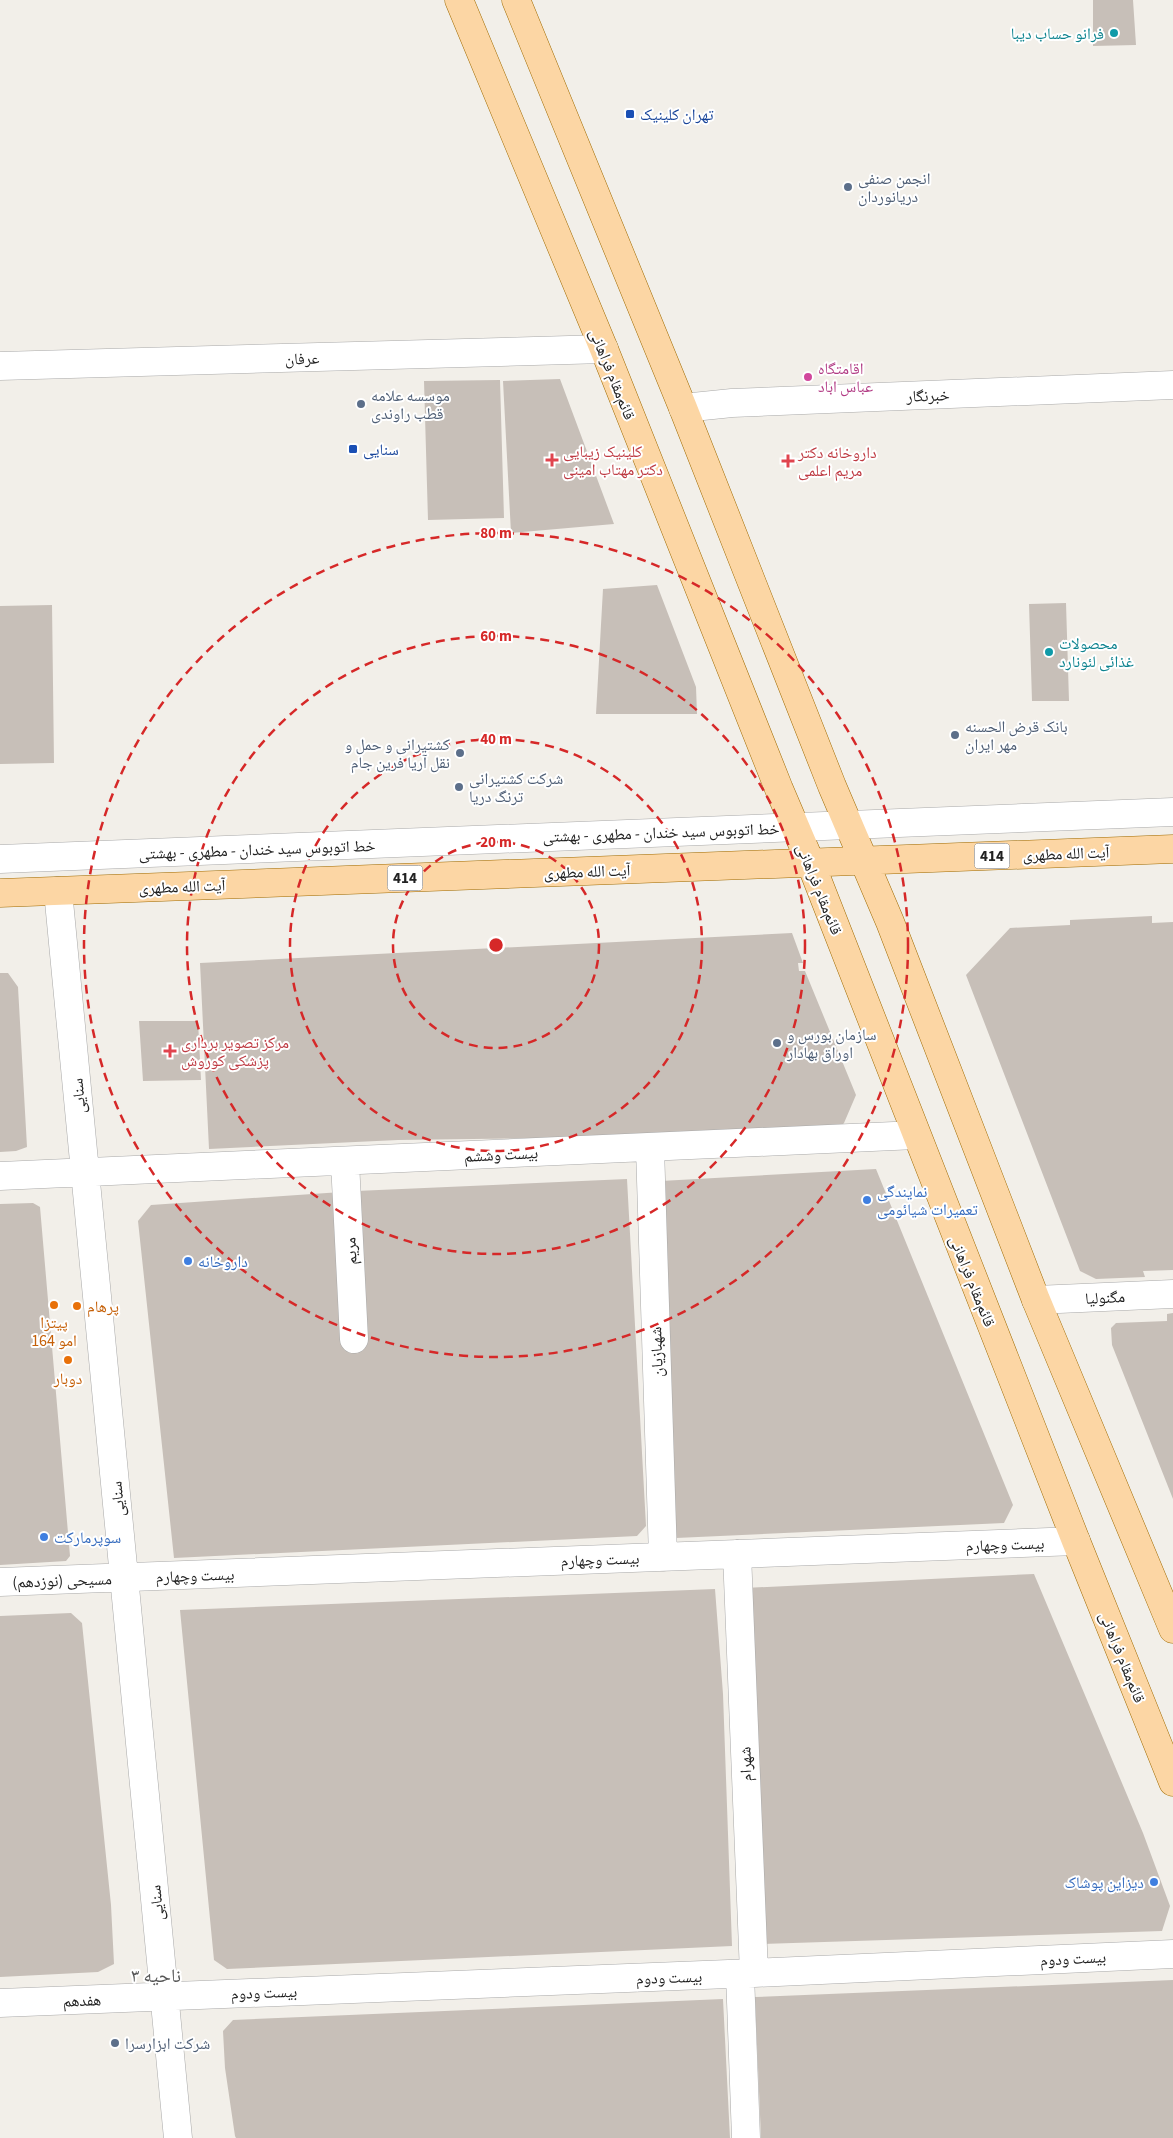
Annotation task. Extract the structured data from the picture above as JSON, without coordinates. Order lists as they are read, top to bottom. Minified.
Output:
{"streets":{"main road":["قائم‌مقام فراهانی","آیت الله مطهری","414"],"street":["عرفان","خبرنگار","خط اتوبوس سید خندان - مطهری - بهشتی","سنایی","بیست وششم","مریم","مگنولیا","شهبازیان","بیست وچهارم","مسیحی (نوزدهم)","شهرام","بیست ودوم","هفدهم"]},"crossings":[["عرفان","قائم‌مقام فراهانی"],["قائم‌مقام فراهانی","خط اتوبوس سید خندان - مطهری - بهشتی"],["قائم‌مقام فراهانی","آیت الله مطهری"],["قائم‌مقام فراهانی","بیست وششم"],["قائم‌مقام فراهانی","بیست وچهارم"],["آیت الله مطهری","سنایی"],["سنایی","بیست وششم"],["سنایی","بیست وچهارم"],["سنایی","مسیحی (نوزدهم)"],["سنایی","بیست ودوم"],["سنایی","هفدهم"],["بیست وششم","مریم"],["بیست وششم","شهبازیان"],["شهبازیان","بیست وچهارم"],["بیست وچهارم","مسیحی (نوزدهم)"],["بیست وچهارم","شهرام"],["شهرام","بیست ودوم"],["بیست ودوم","هفدهم"]],"districts":["ناحیه ۳"],"places":{"other":["فرانو حساب دیبا","انجمن صنفی دریانوردان","اقامتگاه عباس اباد","موسسه علامه قطب راوندی","محصولات غذائی لئونارد","بانک قرض الحسنه مهر ایران","کشتیرانی و حمل و نقل آریا فرین جام","شرکت کشتیرانی ترنگ دریا","سازمان بورس و اوراق بهادار","نمایندگی تعمیرات شیائومی","داروخانه","پیتزا امو 164","پرهام","دوبار","سوپرمارکت","دیزاین پوشاک","شرکت ابزارسرا"],"transit":["تهران کلینیک","سنایی"],"health":["کلینیک زیبایی دکتر مهتاب امینی","داروخانه دکتر مریم اعلمی","مرکز تصویر برداری پزشکی کوروش"]},"rings":["80 m","60 m","40 m","20 m"]}
